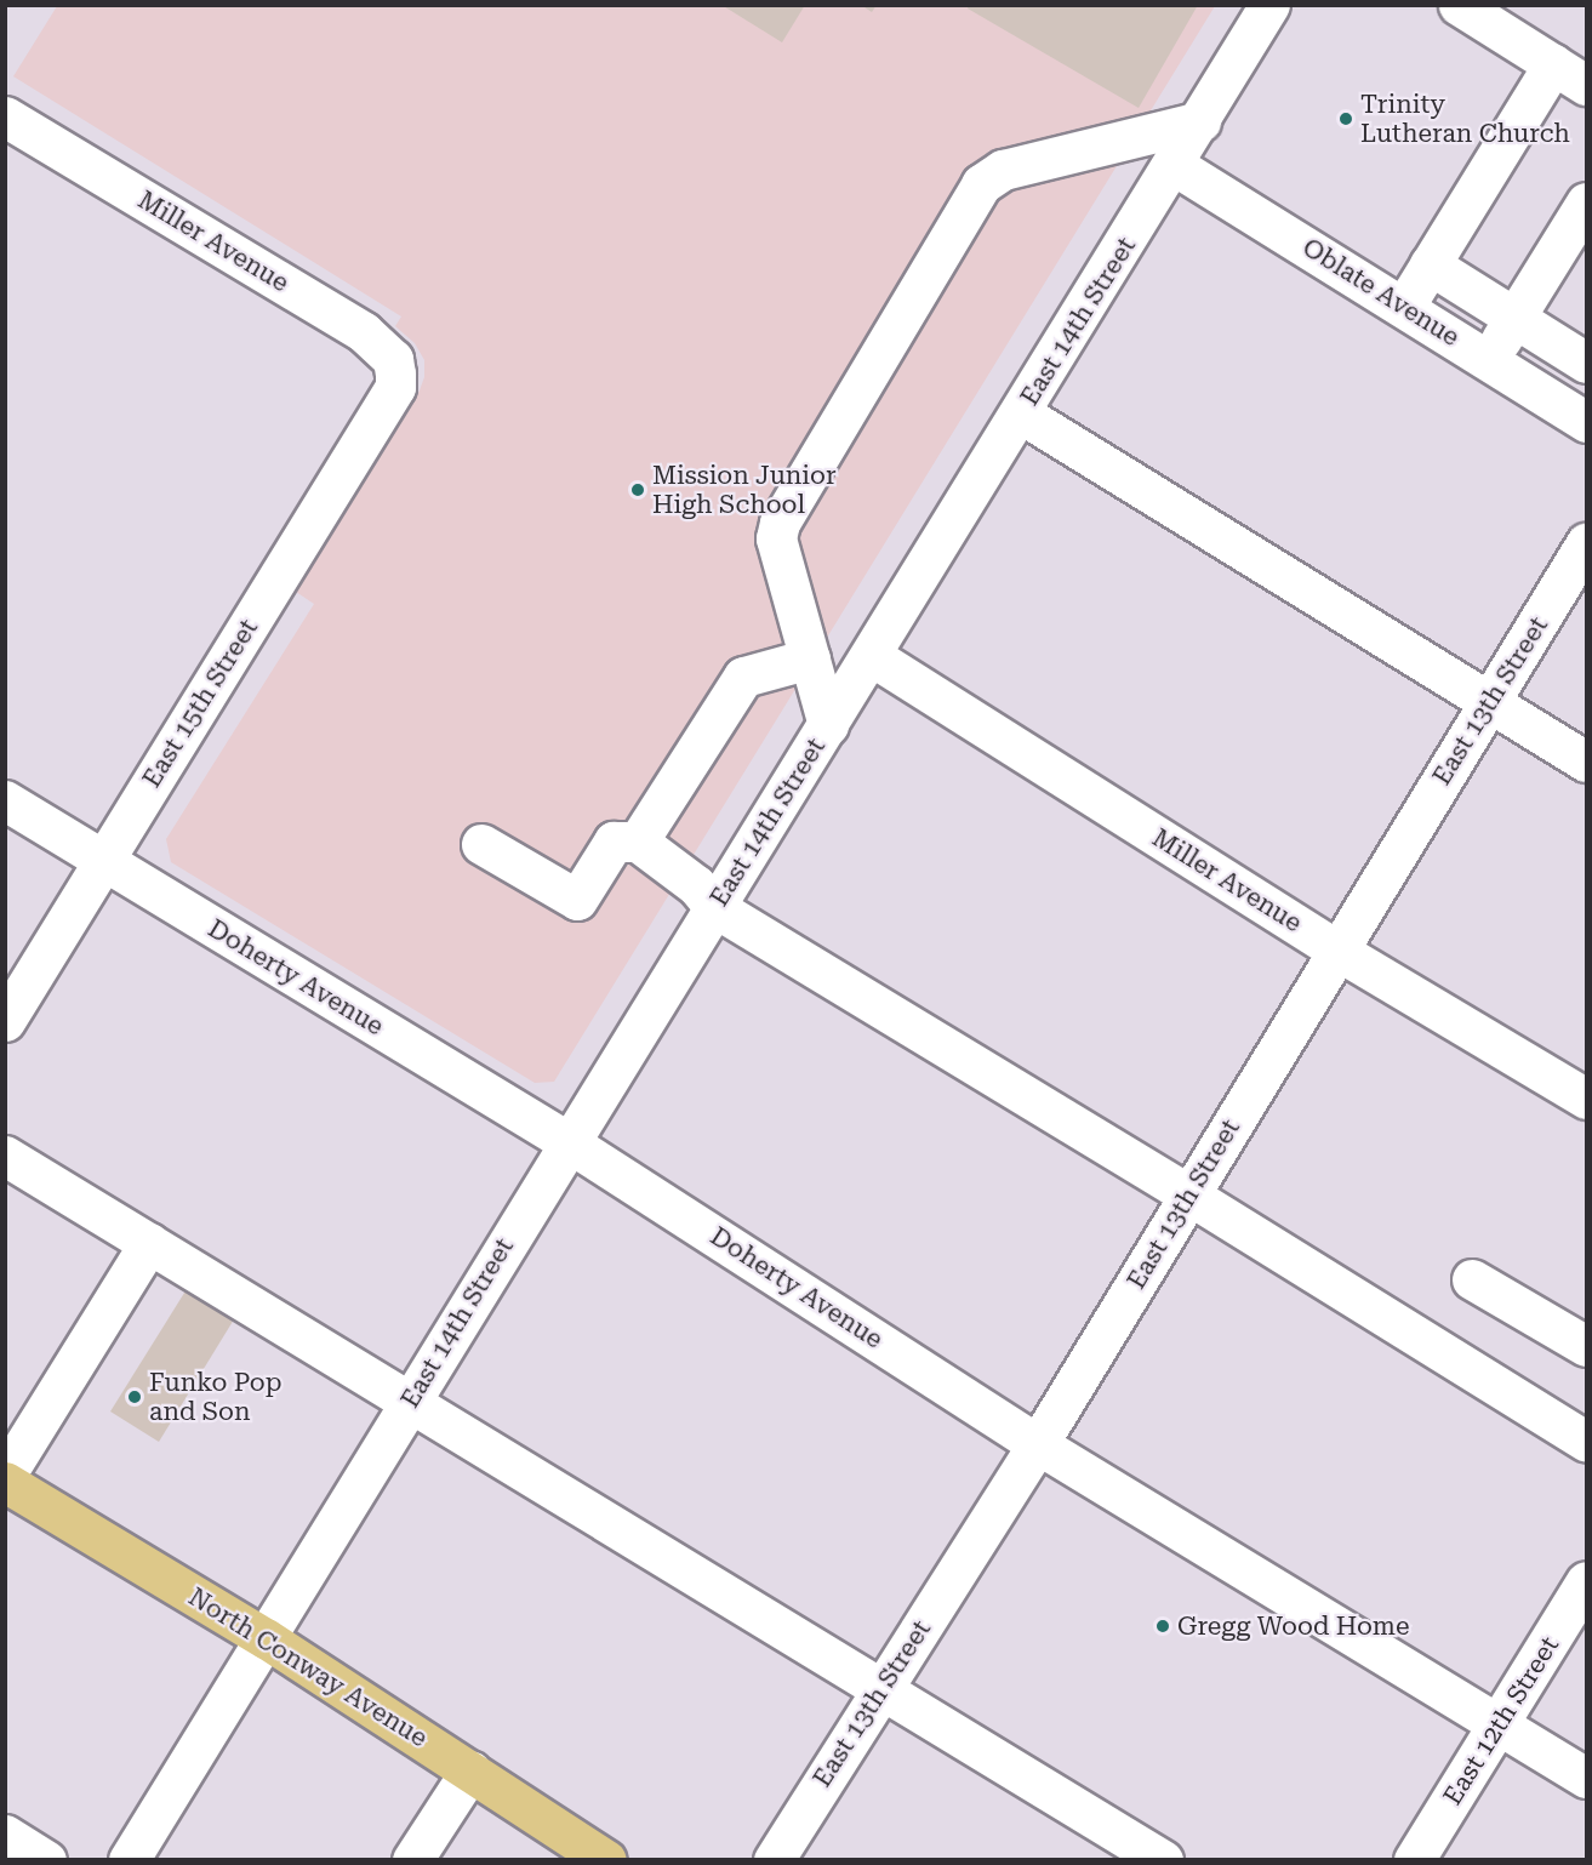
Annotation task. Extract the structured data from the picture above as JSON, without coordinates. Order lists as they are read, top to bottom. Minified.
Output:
{"streets":{"main road":["North Conway Avenue"],"street":["Miller Avenue","Oblate Avenue","East 14th Street","East 13th Street","East 15th Street","Doherty Avenue","East 12th Street"]},"crossings":[["Miller Avenue","East 14th Street"],["Miller Avenue","East 13th Street"],["Miller Avenue","East 15th Street"],["Oblate Avenue","East 14th Street"],["East 14th Street","Doherty Avenue"],["East 14th Street","North Conway Avenue"],["East 13th Street","Doherty Avenue"],["East 15th Street","Doherty Avenue"],["Doherty Avenue","East 12th Street"]],"places":["Trinity Lutheran Church","Mission Junior High School","Funko Pop and Son","Gregg Wood Home"]}
